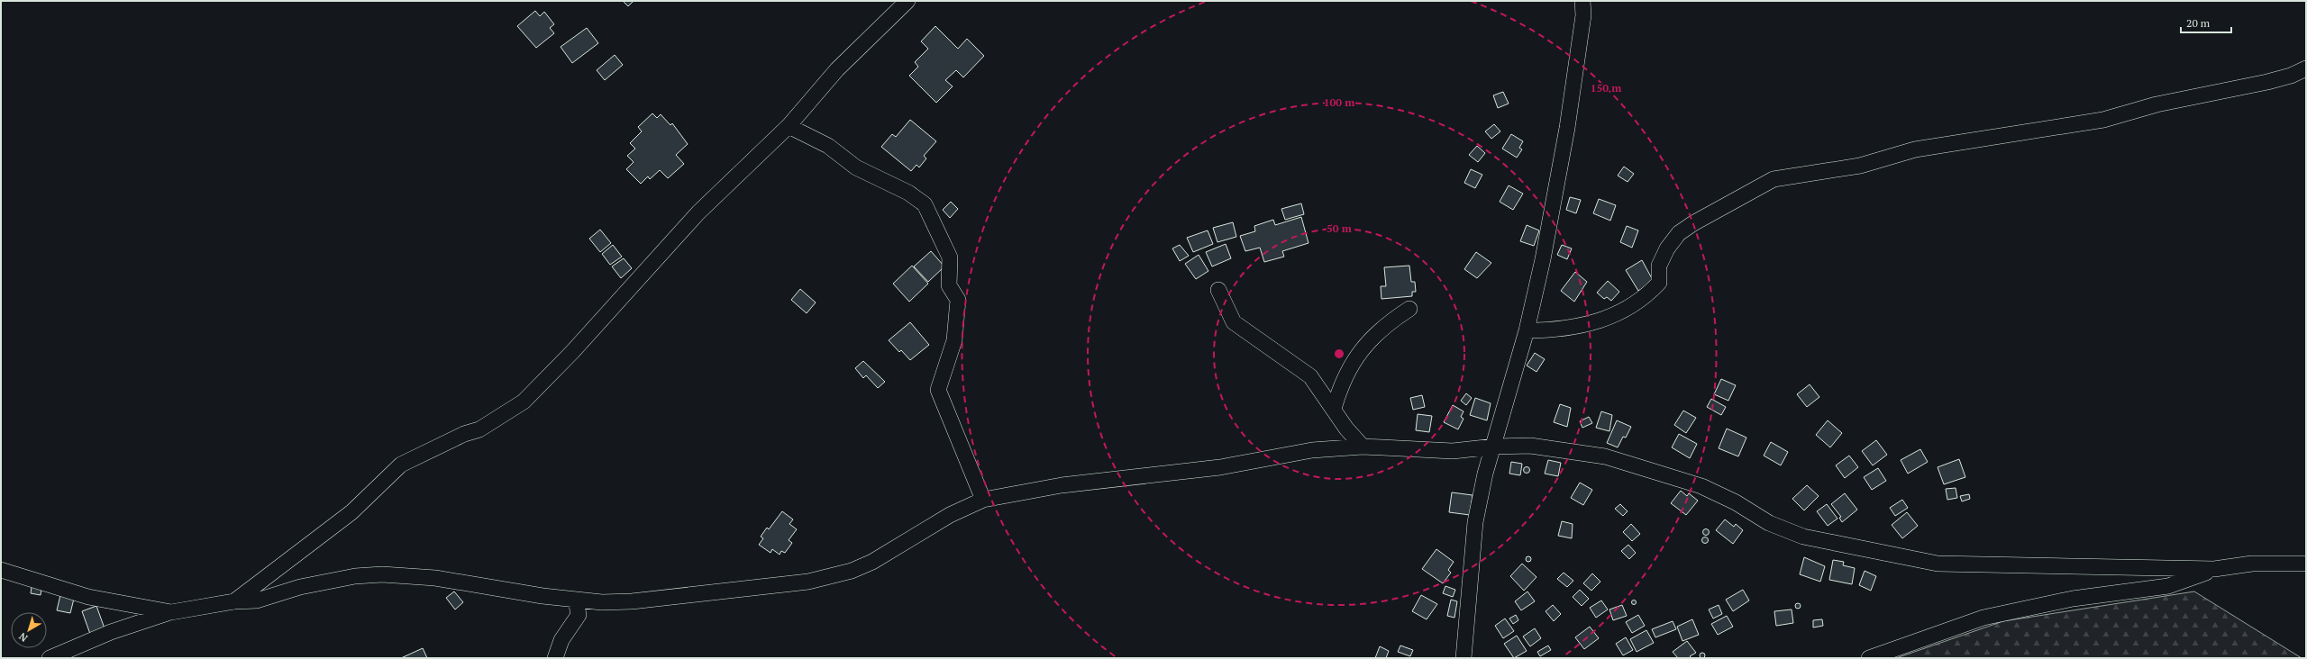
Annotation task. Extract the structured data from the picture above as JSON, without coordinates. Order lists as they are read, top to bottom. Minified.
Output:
{"scale_bar":"20 m","north":"bottom left","rings":["150 m","100 m","50 m"]}
